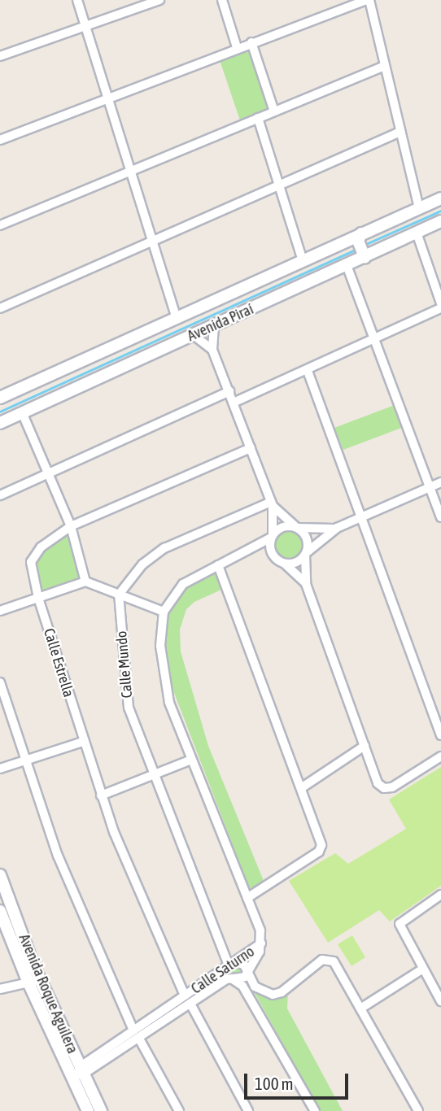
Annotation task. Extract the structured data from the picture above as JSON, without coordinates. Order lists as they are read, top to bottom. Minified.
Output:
{"streets":{"main road":["Avenida Piraí","Avenida Roque Aguilera"],"street":["Calle Estrella","Calle Mundo","Calle Saturno"]},"crossings":[["Calle Estrella","Calle Saturno"],["Calle Mundo","Calle Saturno"],["Calle Saturno","Avenida Roque Aguilera"]],"scale_bar":"100 m"}
